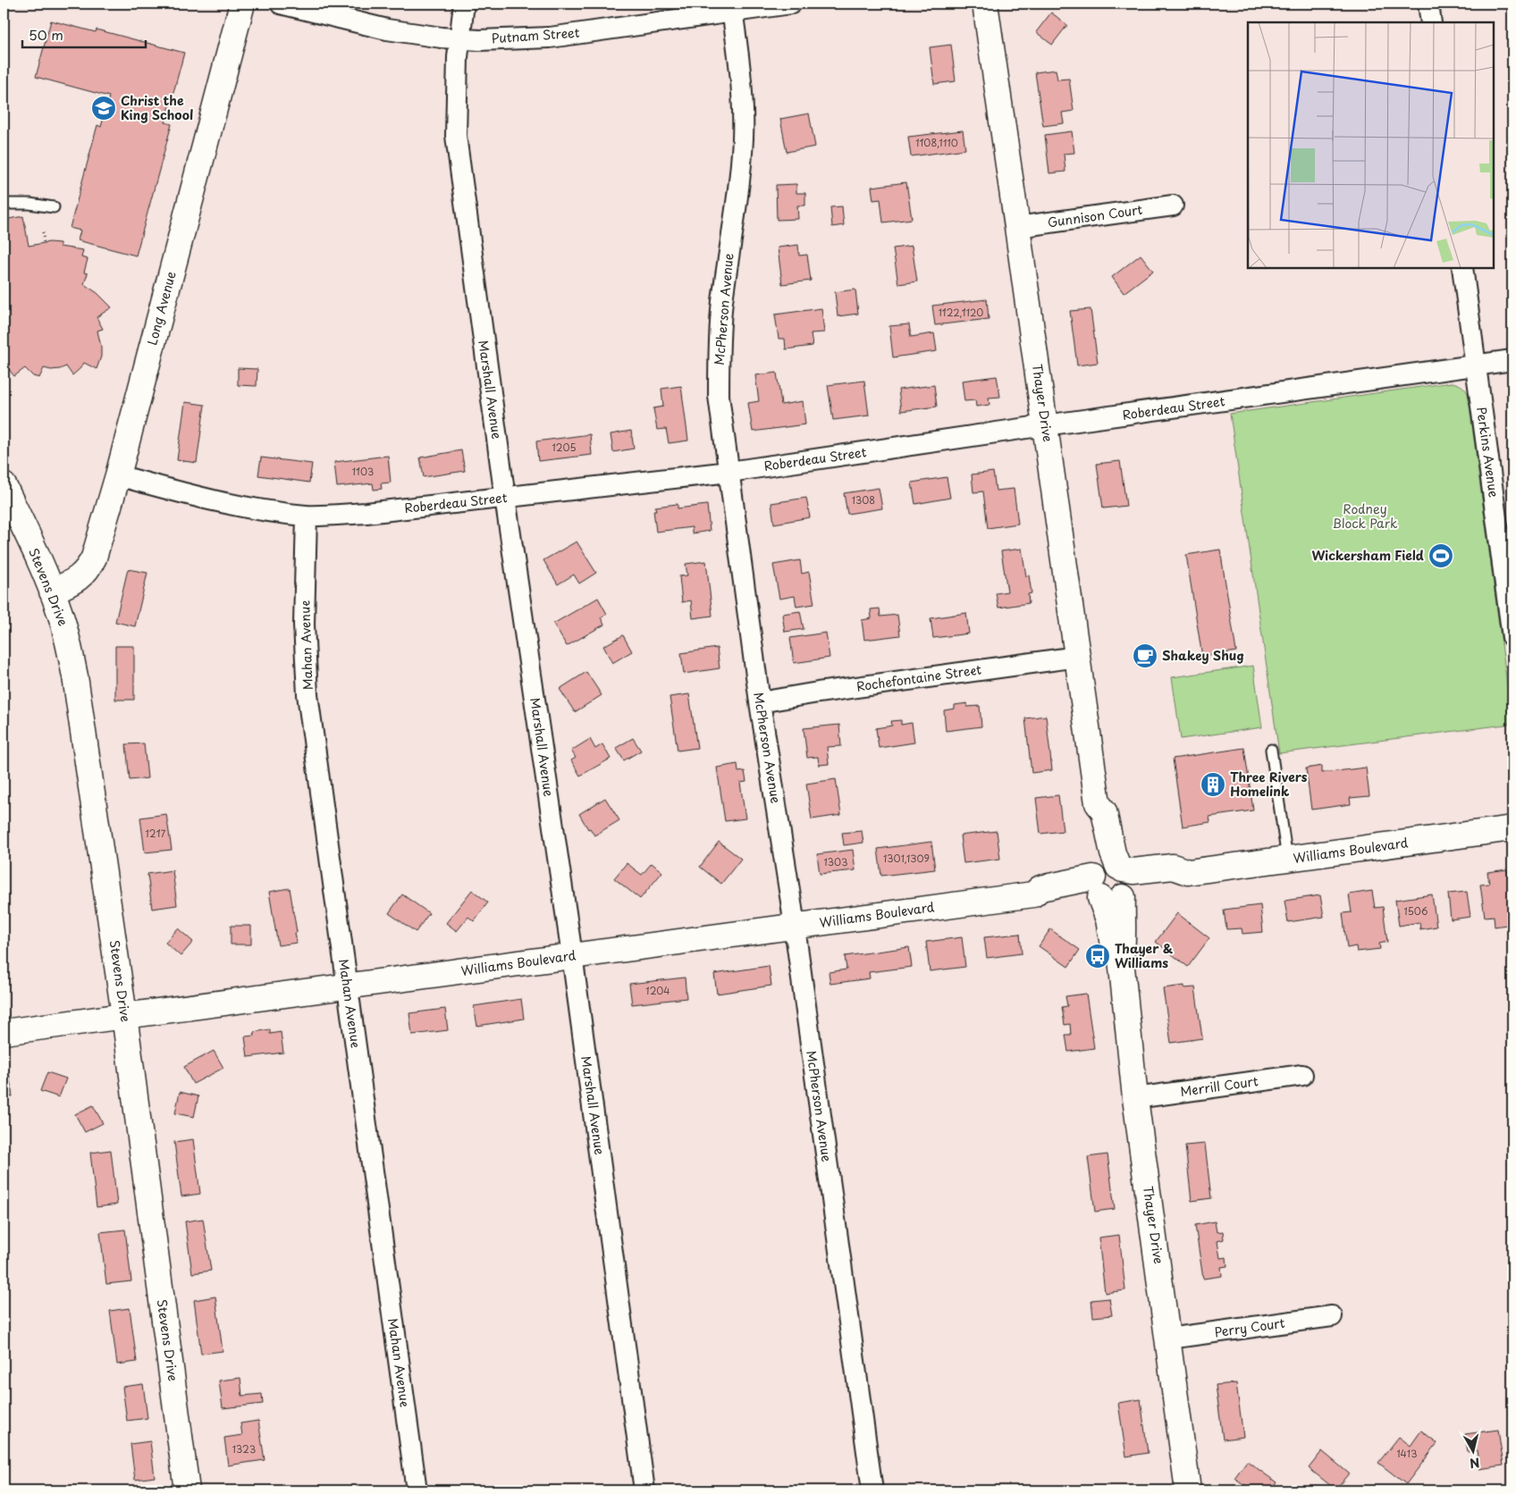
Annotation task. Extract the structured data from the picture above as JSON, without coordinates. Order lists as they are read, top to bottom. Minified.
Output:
{"streets":{"street":["Putnam Street","Gunnison Court","Long Avenue","McPherson Avenue","Marshall Avenue","Thayer Drive","Roberdeau Street","Perkins Avenue","Stevens Drive","Mahan Avenue","Rochefontaine Street","Williams Boulevard","Merrill Court","Perry Court"]},"crossings":[["Putnam Street","McPherson Avenue"],["Putnam Street","Marshall Avenue"],["Gunnison Court","Thayer Drive"],["Long Avenue","Roberdeau Street"],["Long Avenue","Stevens Drive"],["McPherson Avenue","Roberdeau Street"],["McPherson Avenue","Rochefontaine Street"],["McPherson Avenue","Williams Boulevard"],["Marshall Avenue","Roberdeau Street"],["Marshall Avenue","Williams Boulevard"],["Thayer Drive","Roberdeau Street"],["Thayer Drive","Rochefontaine Street"],["Thayer Drive","Williams Boulevard"],["Thayer Drive","Merrill Court"],["Thayer Drive","Perry Court"],["Roberdeau Street","Perkins Avenue"],["Roberdeau Street","Mahan Avenue"],["Stevens Drive","Williams Boulevard"],["Mahan Avenue","Williams Boulevard"]],"parks":["Rodney Block Park"],"places":{"school or university":["Christ the King School"],"sports":["Wickersham Field"],"cafe":["Shakey Shug"],"building":["Three Rivers Homelink"],"bus stop":["Thayer & Williams"]},"house_numbers":["1108,1110","1122,1120","1205","1103","1308","1217","1301,1309","1303","1506","1204","1323","1413"],"scale_bar":"50 m","north":"bottom"}
